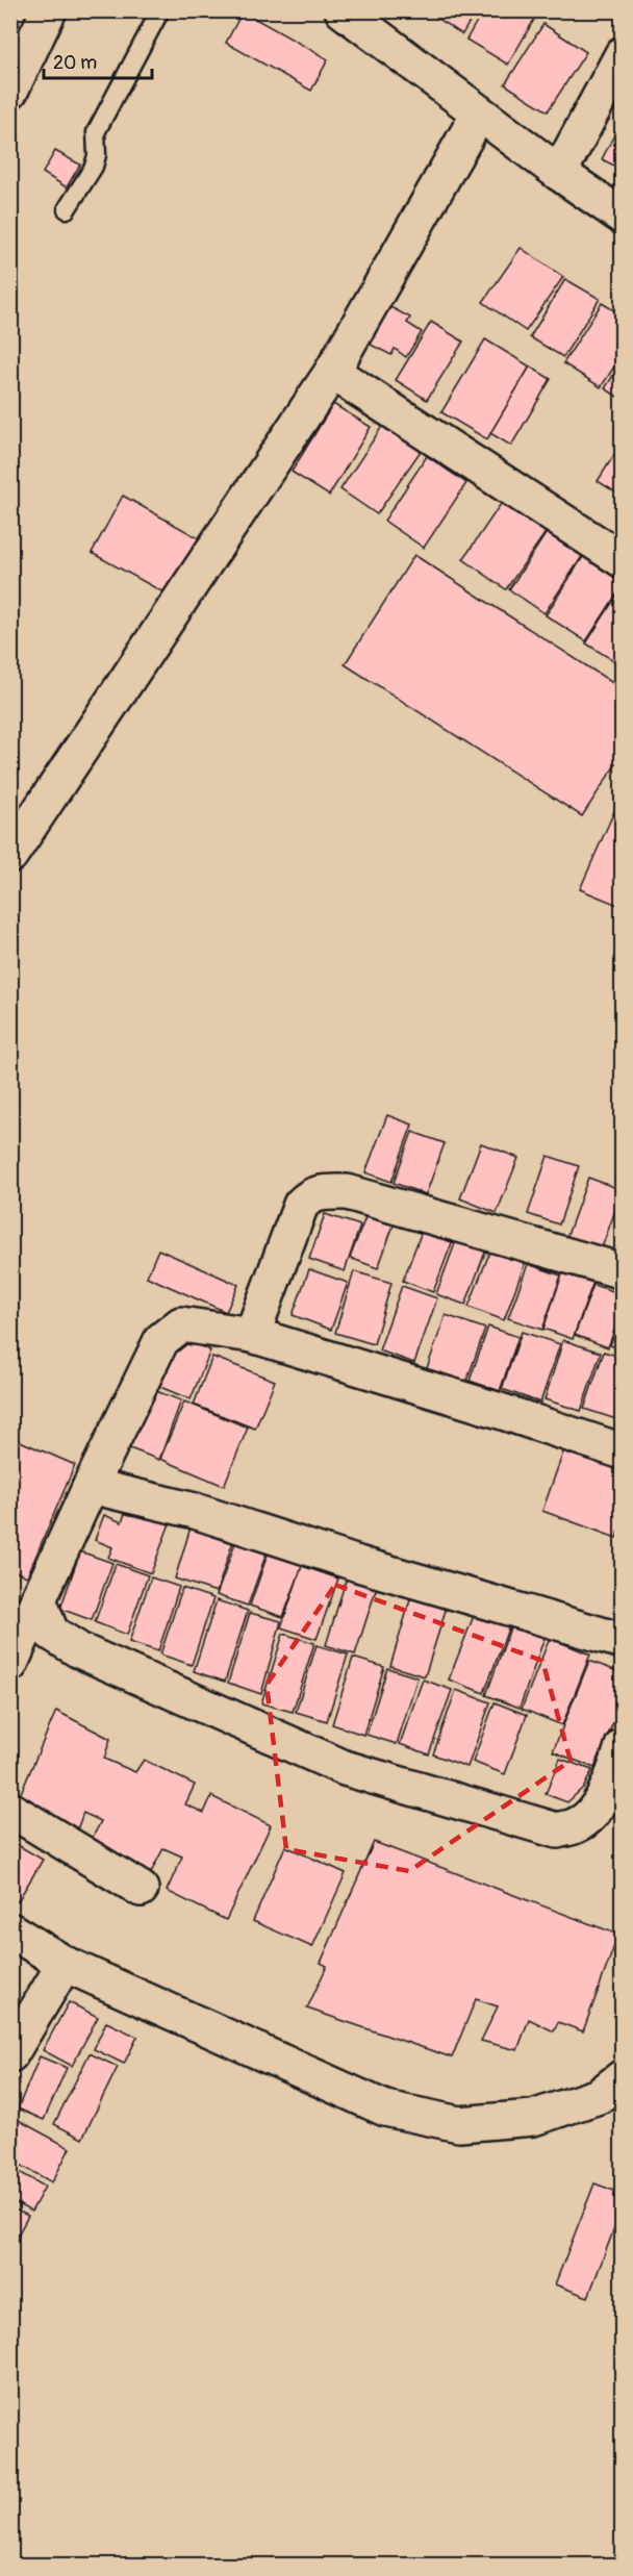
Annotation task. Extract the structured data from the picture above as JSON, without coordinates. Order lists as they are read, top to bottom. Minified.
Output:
{"scale_bar":"20 m"}
